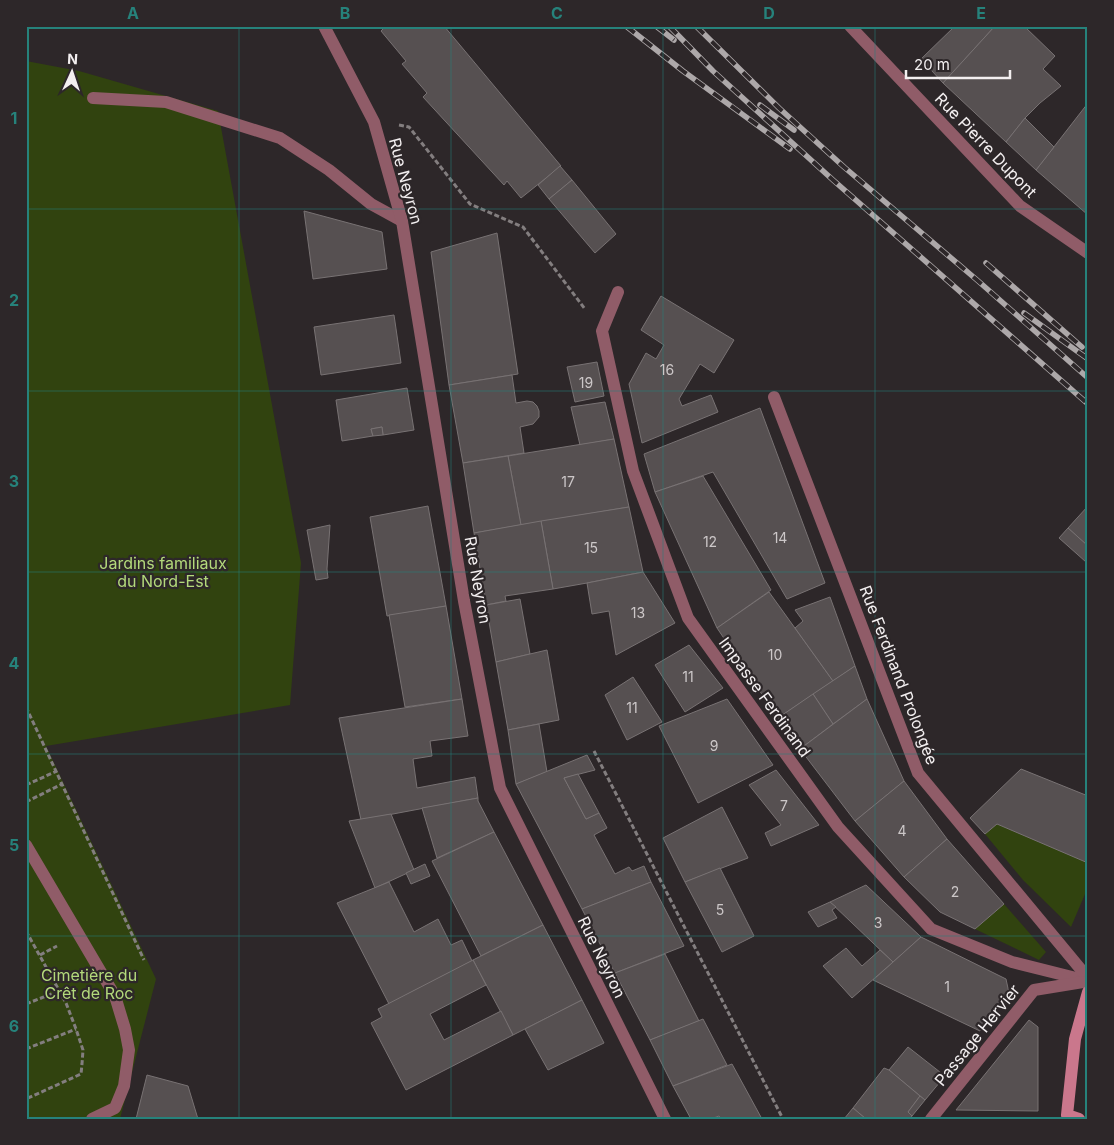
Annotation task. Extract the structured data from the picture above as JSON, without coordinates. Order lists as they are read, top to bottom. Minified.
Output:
{"streets":{"street":["Rue Pierre Dupont","Rue Neyron","Rue Ferdinand Prolongée","Impasse Ferdinand","Passage Hervier"]},"crossings":[["Rue Ferdinand Prolongée","Impasse Ferdinand"],["Rue Ferdinand Prolongée","Passage Hervier"],["Impasse Ferdinand","Passage Hervier"]],"parks":["Jardins familiaux du Nord-Est","Cimetière du Crêt de Roc"],"house_numbers":["16","19","17","14","12","15","13","10","11","11","9","7","4","2","5","3","1"],"scale_bar":"20 m","north":"top","grid":{"columns":["A","B","C","D","E"],"rows":["1","2","3","4","5","6"]}}
